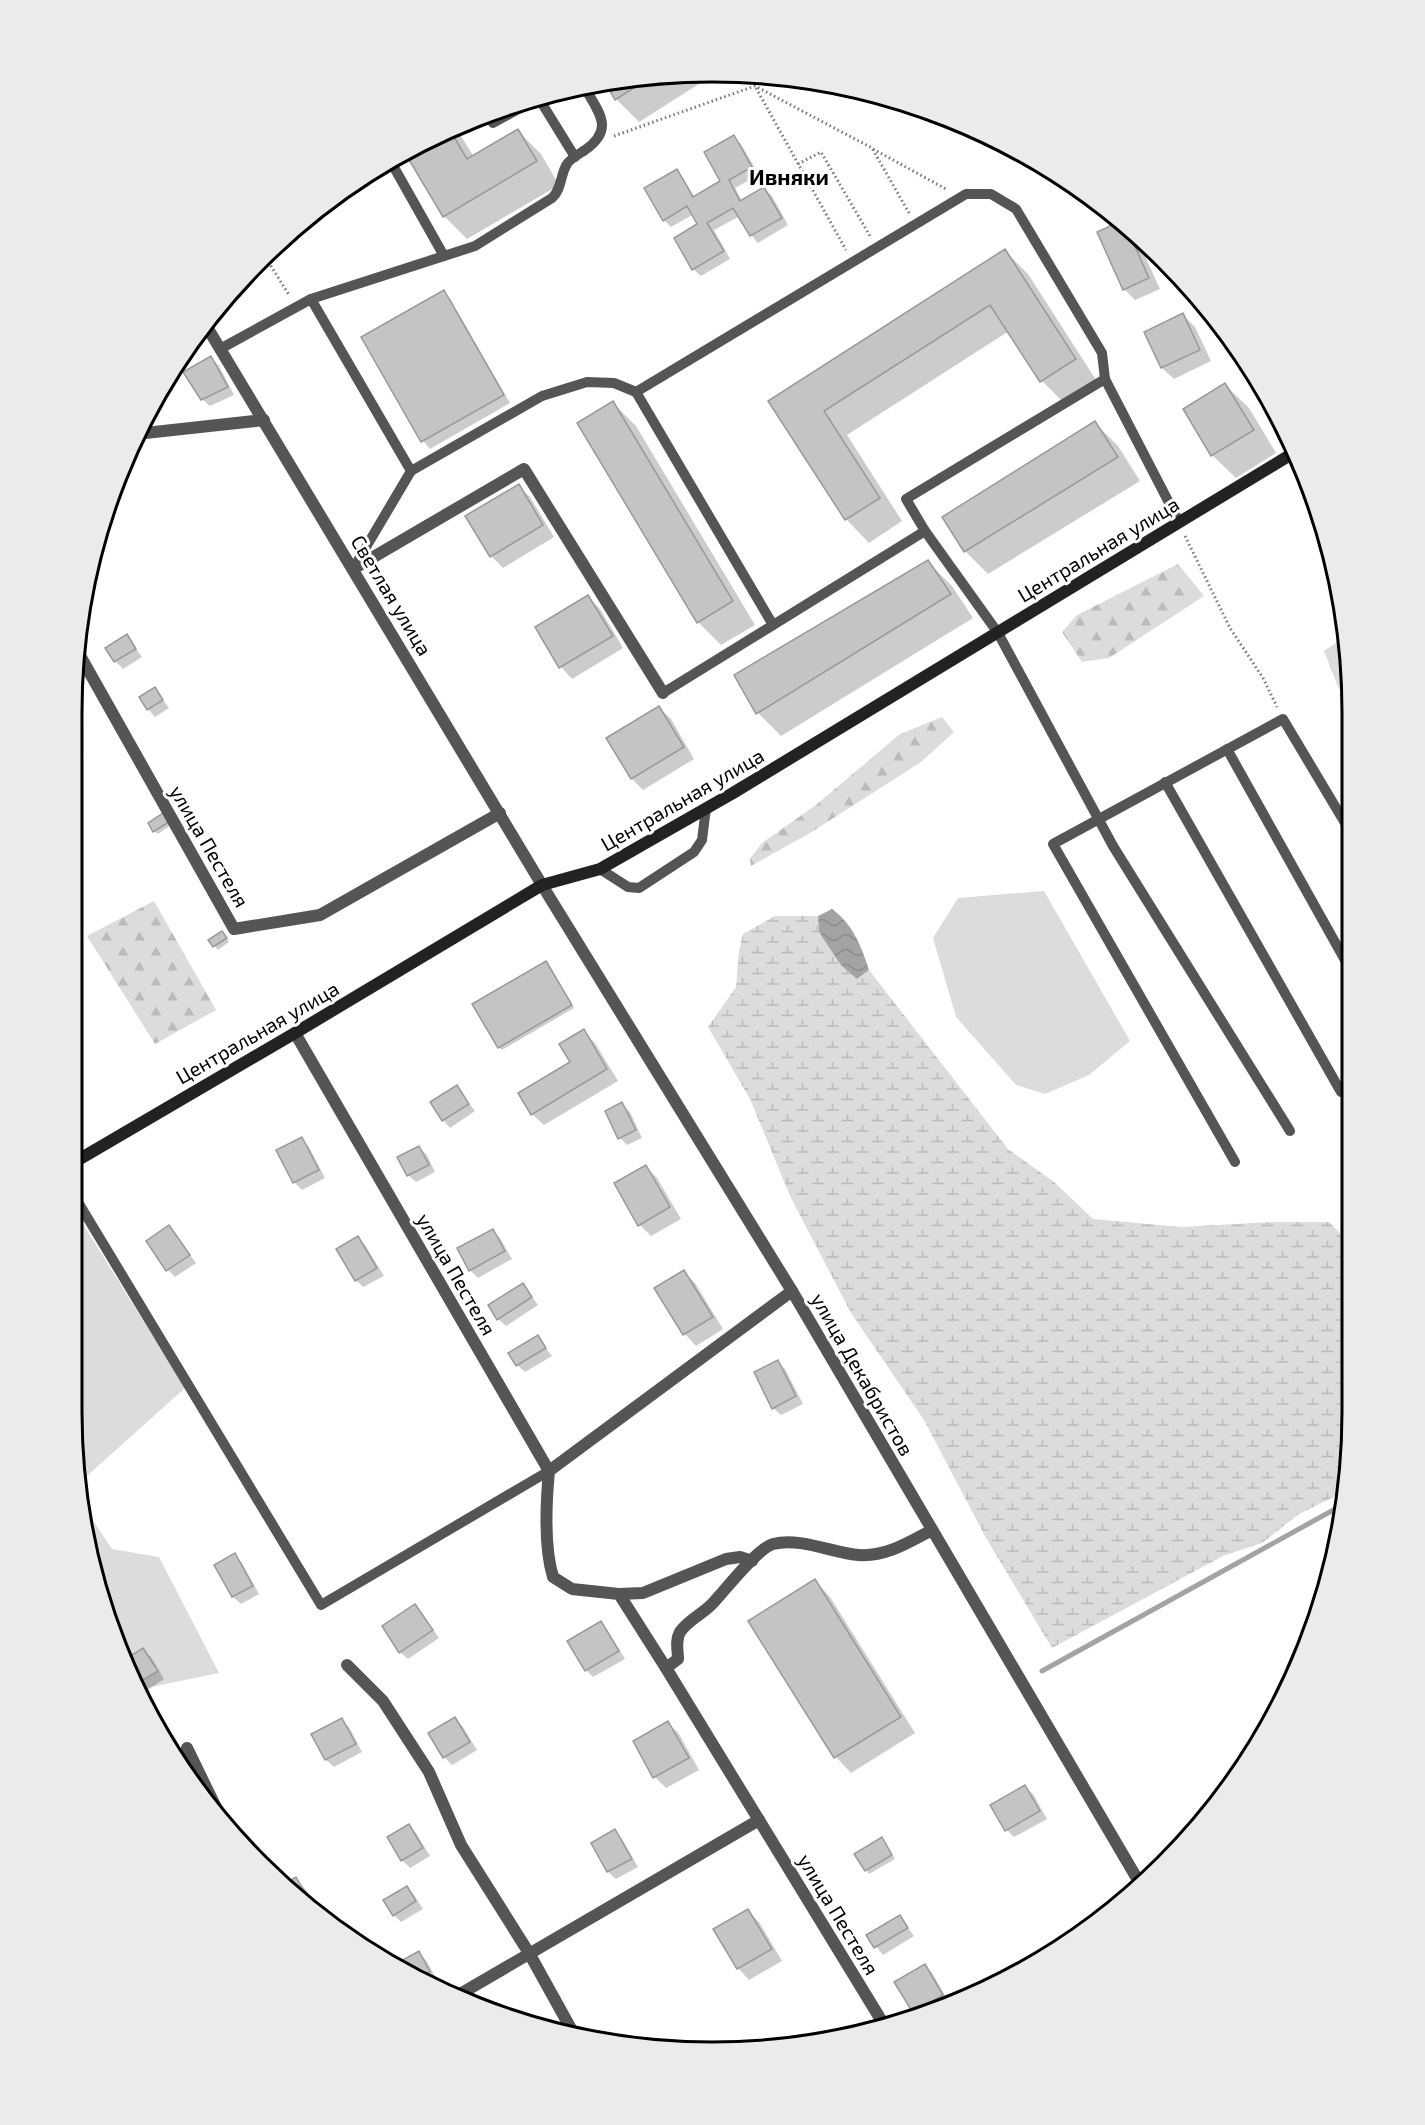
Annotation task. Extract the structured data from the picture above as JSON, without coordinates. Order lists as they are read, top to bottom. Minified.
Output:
{"streets":{"street":["Центральная улица","Светлая улица","улица Пестеля","улица Декабристов"]},"crossings":[["Центральная улица","Светлая улица"],["Центральная улица","улица Пестеля"],["Центральная улица","улица Декабристов"],["Светлая улица","улица Пестеля"],["Светлая улица","улица Декабристов"]],"districts":["Ивняки"]}
